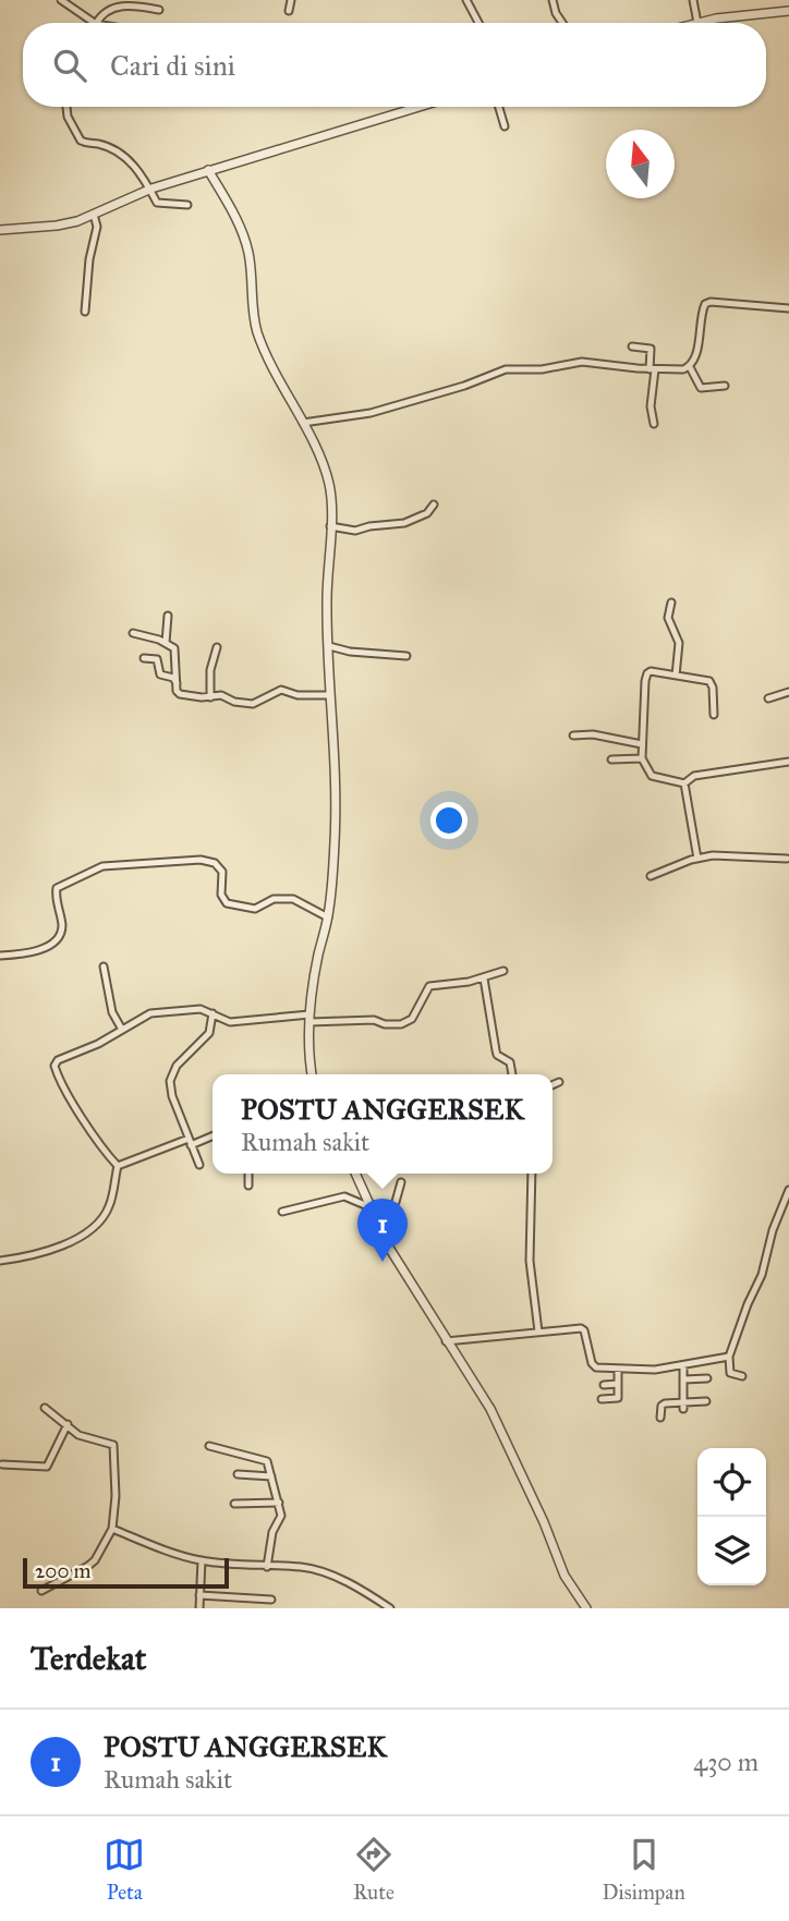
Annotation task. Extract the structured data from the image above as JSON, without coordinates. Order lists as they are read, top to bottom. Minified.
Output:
{"scale_bar":"200 m","north":"top","page":{"search":"Cari di sini","popup":["POSTU ANGGERSEK","Rumah sakit"],"pins":"1","scale":"200 m","heading":"Terdekat","list":[{"mark":"1","name":"POSTU ANGGERSEK","note":"Rumah sakit","value":"430 m"}],"nav":["Peta","Rute","Disimpan"]}}
